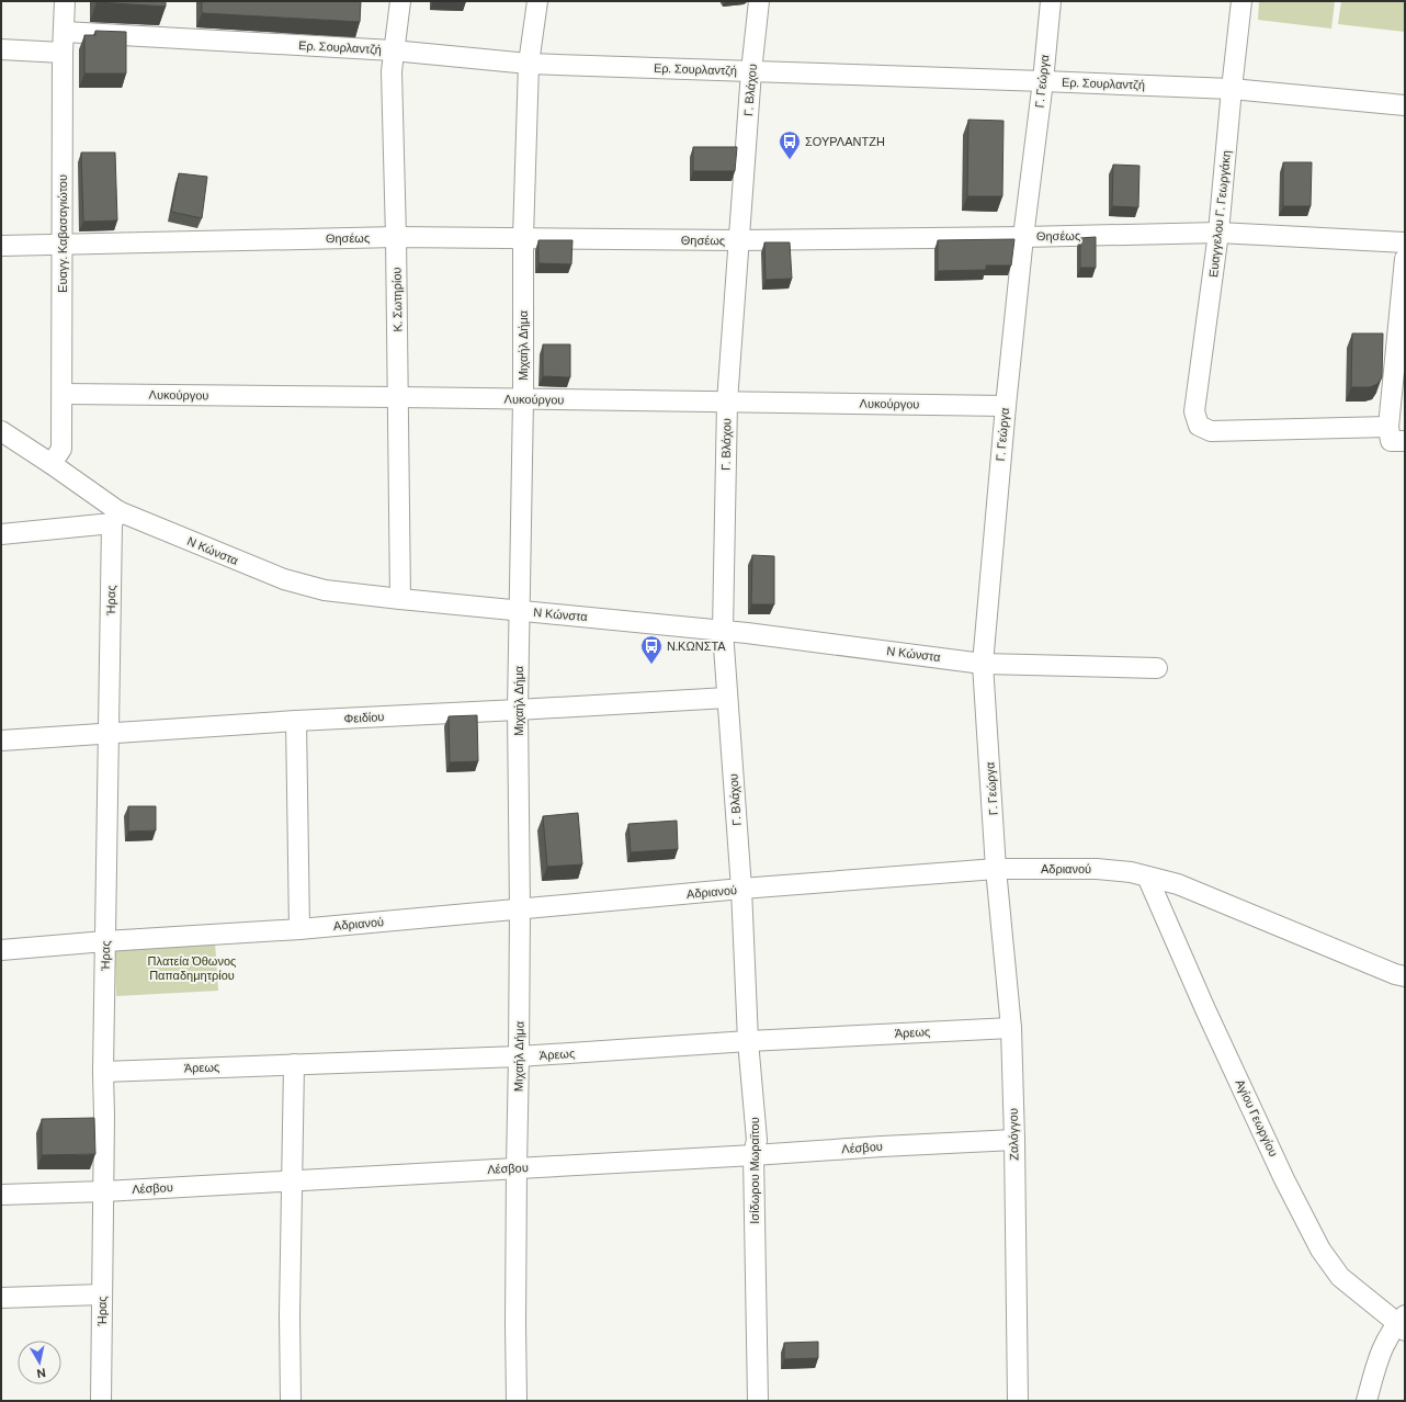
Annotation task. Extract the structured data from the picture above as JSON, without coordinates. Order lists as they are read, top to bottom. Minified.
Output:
{"streets":{"street":["Ερ. Σουρλαντζή","Γ. Γεώργα","Γ. Βλάχου","Ευαγγελου Γ. Γεωργάκη","Ευαγγ. Καβασαγιώτου","Θησέως","Κ. Σωτηρίου","Μιχαήλ Δήμα","Λυκούργου","Ν Κώνστα","Ήρας","Φειδίου","Αδριανού","Άρεως","Αγίου Γεωργίου","Ζαλόγγου","Λέσβου","Ισίδωρου Μωραϊτου"]},"crossings":[["Ερ. Σουρλαντζή","Γ. Γεώργα"],["Ερ. Σουρλαντζή","Γ. Βλάχου"],["Ερ. Σουρλαντζή","Ευαγγελου Γ. Γεωργάκη"],["Ερ. Σουρλαντζή","Ευαγγ. Καβασαγιώτου"],["Ερ. Σουρλαντζή","Κ. Σωτηρίου"],["Ερ. Σουρλαντζή","Μιχαήλ Δήμα"],["Γ. Γεώργα","Θησέως"],["Γ. Γεώργα","Λυκούργου"],["Γ. Γεώργα","Ν Κώνστα"],["Γ. Γεώργα","Αδριανού"],["Γ. Γεώργα","Ζαλόγγου"],["Γ. Βλάχου","Θησέως"],["Γ. Βλάχου","Λυκούργου"],["Γ. Βλάχου","Ν Κώνστα"],["Γ. Βλάχου","Φειδίου"],["Γ. Βλάχου","Αδριανού"],["Γ. Βλάχου","Ισίδωρου Μωραϊτου"],["Ευαγγελου Γ. Γεωργάκη","Θησέως"],["Ευαγγ. Καβασαγιώτου","Θησέως"],["Ευαγγ. Καβασαγιώτου","Λυκούργου"],["Ευαγγ. Καβασαγιώτου","Ν Κώνστα"],["Θησέως","Κ. Σωτηρίου"],["Θησέως","Μιχαήλ Δήμα"],["Κ. Σωτηρίου","Λυκούργου"],["Κ. Σωτηρίου","Ν Κώνστα"],["Μιχαήλ Δήμα","Λυκούργου"],["Μιχαήλ Δήμα","Ν Κώνστα"],["Μιχαήλ Δήμα","Φειδίου"],["Μιχαήλ Δήμα","Αδριανού"],["Μιχαήλ Δήμα","Άρεως"],["Μιχαήλ Δήμα","Λέσβου"],["Ν Κώνστα","Ήρας"],["Ήρας","Φειδίου"],["Ήρας","Αδριανού"],["Ήρας","Άρεως"],["Ήρας","Λέσβου"],["Αδριανού","Αγίου Γεωργίου"],["Αδριανού","Ζαλόγγου"],["Αδριανού","Ισίδωρου Μωραϊτου"],["Άρεως","Ζαλόγγου"],["Άρεως","Ισίδωρου Μωραϊτου"],["Ζαλόγγου","Λέσβου"],["Λέσβου","Ισίδωρου Μωραϊτου"]],"parks":["Πλατεία Όθωνος Παπαδημητρίου"],"places":{"bus stop":["ΣΟΥΡΛΑΝΤΖΗ","Ν.ΚΩΝΣΤΑ"]},"north":"bottom"}
